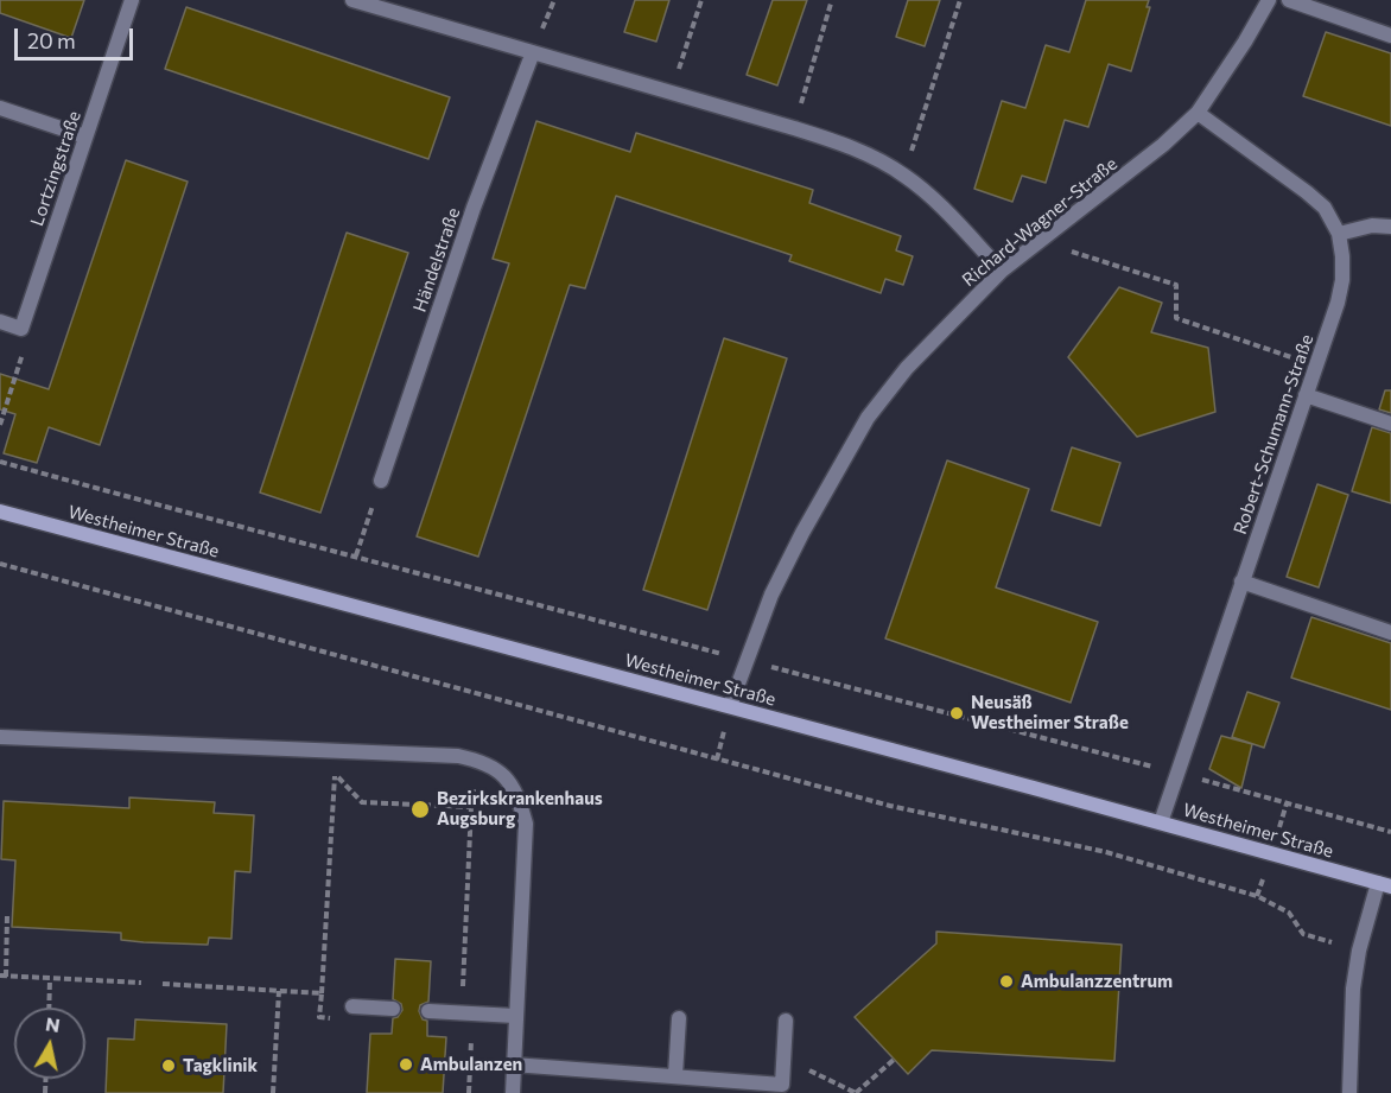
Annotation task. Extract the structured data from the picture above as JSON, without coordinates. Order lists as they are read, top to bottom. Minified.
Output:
{"streets":{"street":["Lortzingstraße","Richard-Wagner-Straße","Händelstraße","Robert-Schumann-Straße","Westheimer Straße"]},"crossings":[["Richard-Wagner-Straße","Robert-Schumann-Straße"],["Richard-Wagner-Straße","Westheimer Straße"],["Robert-Schumann-Straße","Westheimer Straße"]],"places":["Neusäß Westheimer Straße","Bezirkskrankenhaus Augsburg","Ambulanzzentrum","Ambulanzen","Tagklinik"],"scale_bar":"20 m","north":"top"}
